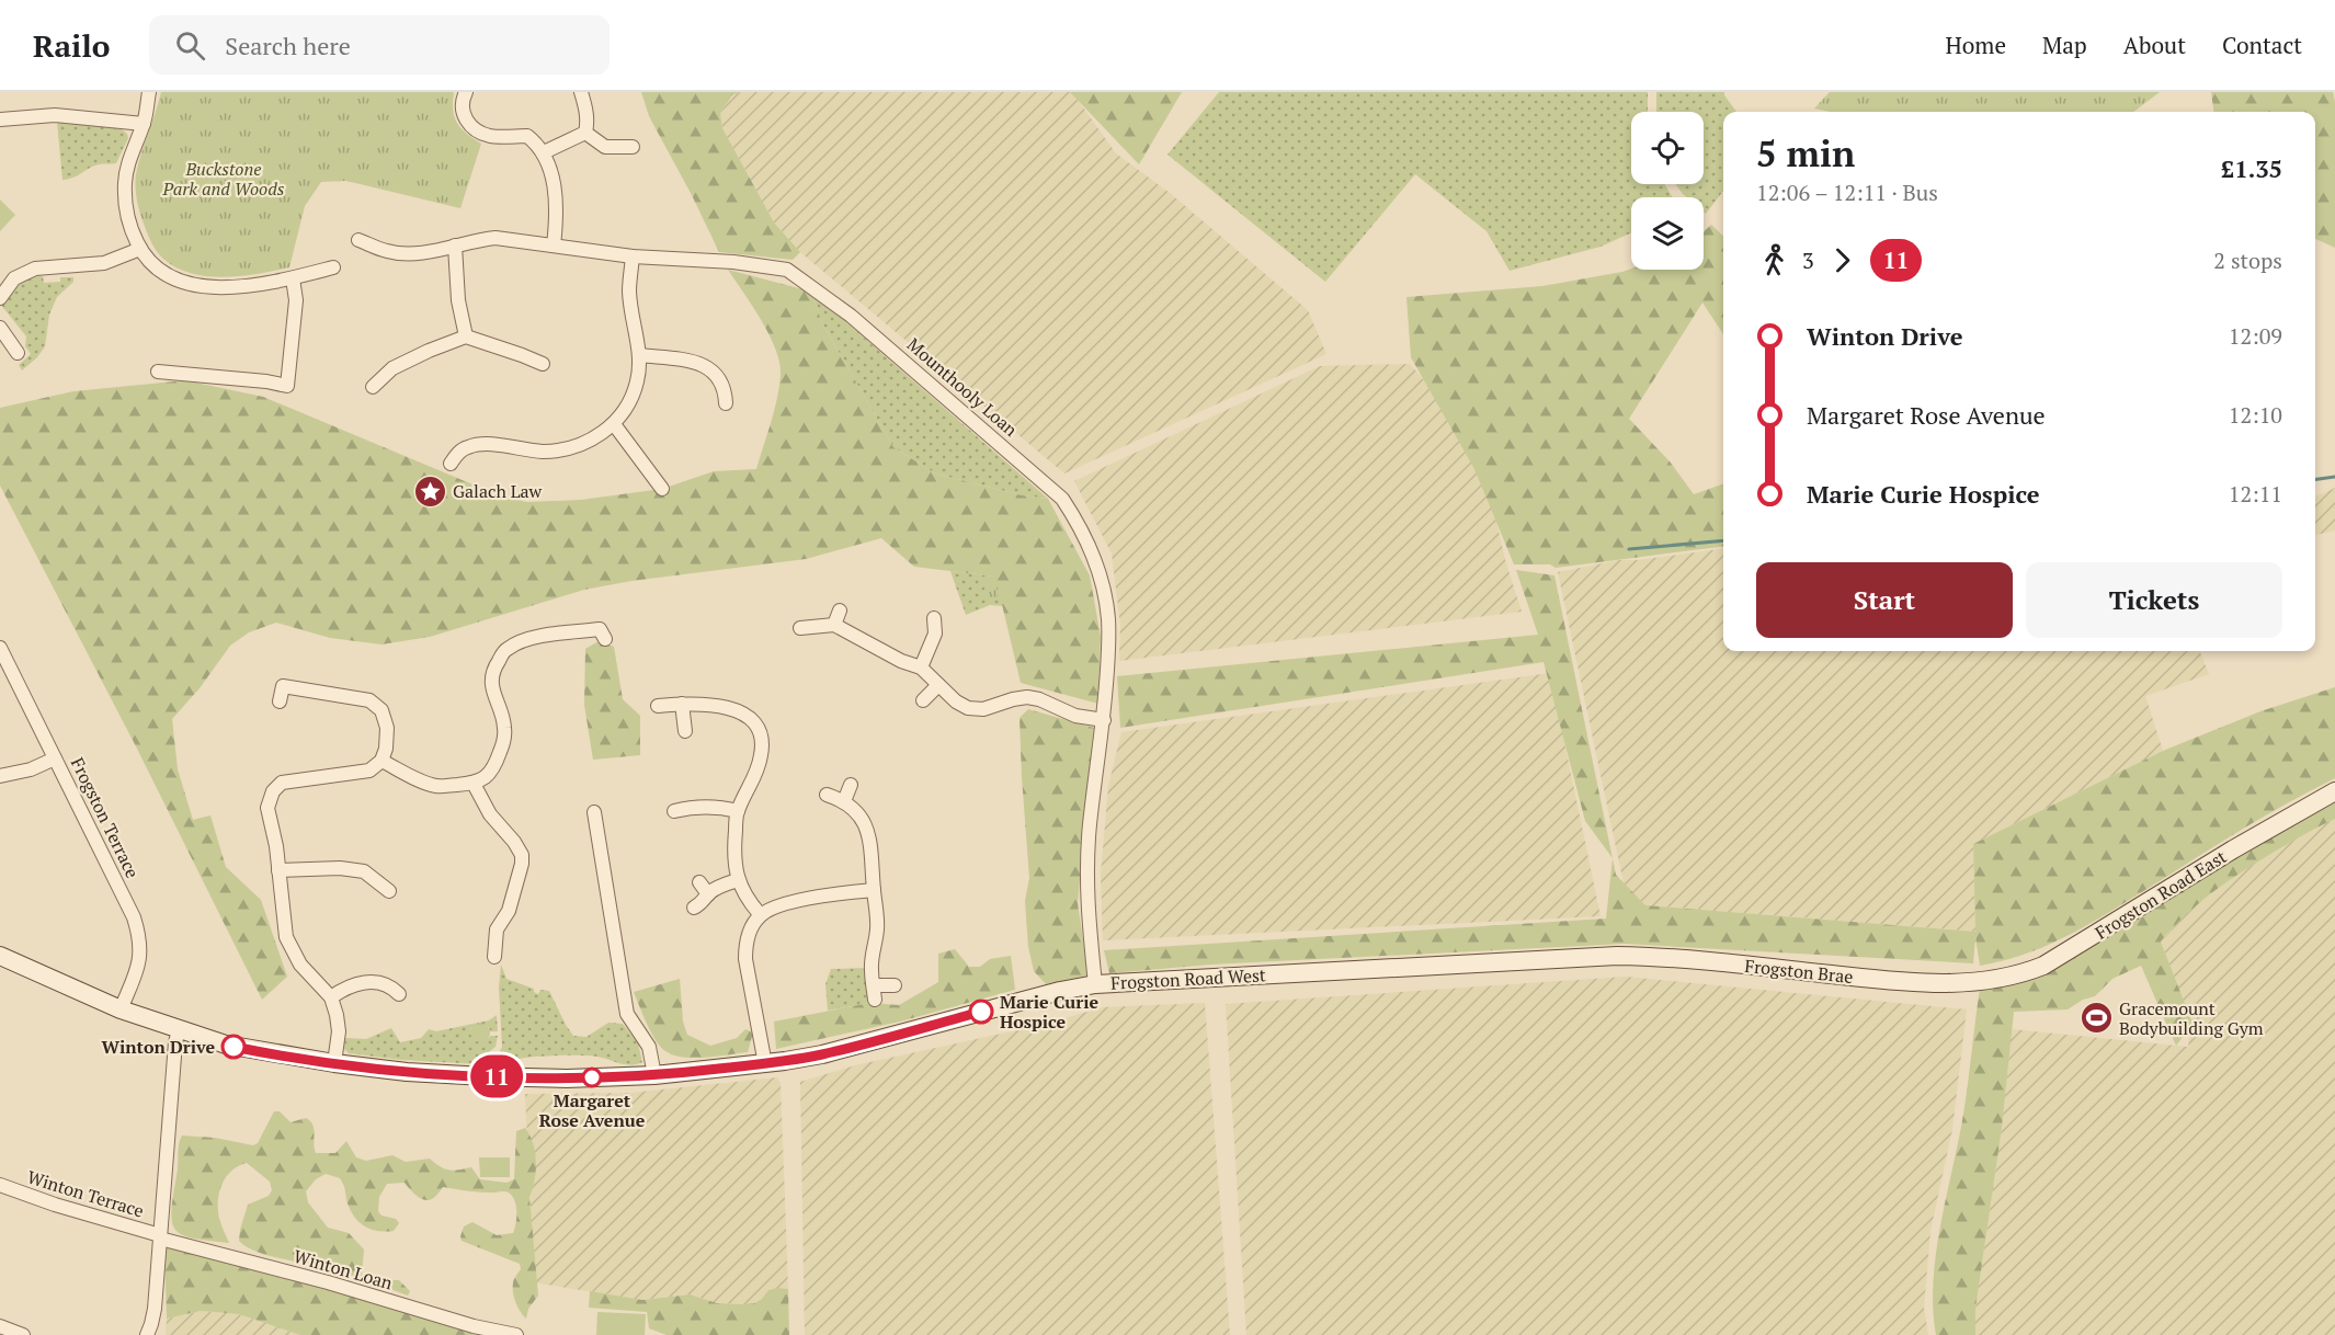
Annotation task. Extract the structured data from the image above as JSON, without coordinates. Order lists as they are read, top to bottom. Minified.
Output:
{"streets":{"main road":["Frogston Road East","Frogston Brae","Frogston Road West"],"street":["Mounthooly Loan","Frogston Terrace","Winton Terrace","Winton Loan"]},"crossings":[["Mounthooly Loan","Frogston Road West"],["Frogston Terrace","Frogston Road West"],["Frogston Road East","Frogston Brae"],["Frogston Brae","Frogston Road West"],["Winton Terrace","Winton Loan"]],"parks":["Buckstone Park and Woods"],"places":{"place":["Galach Law"],"other":["Marie Curie Hospice","Winton Drive","Margaret Rose Avenue"],"sports":["Gracemount Bodybuilding Gym"]},"lines":["bus line 11"],"page":{"header":"Railo","search":"Search here","nav":["Home","Map","About","Contact"],"on_map":"11","heading":["5 min","12:06 – 12:11 · Bus","£1.35"],"legs":["3","11","2 stops"],"list":[{"name":"Winton Drive","value":"12:09"},{"name":"Margaret Rose Avenue","value":"12:10"},{"name":"Marie Curie Hospice","value":"12:11"}],"buttons":["Start","Tickets"]}}
